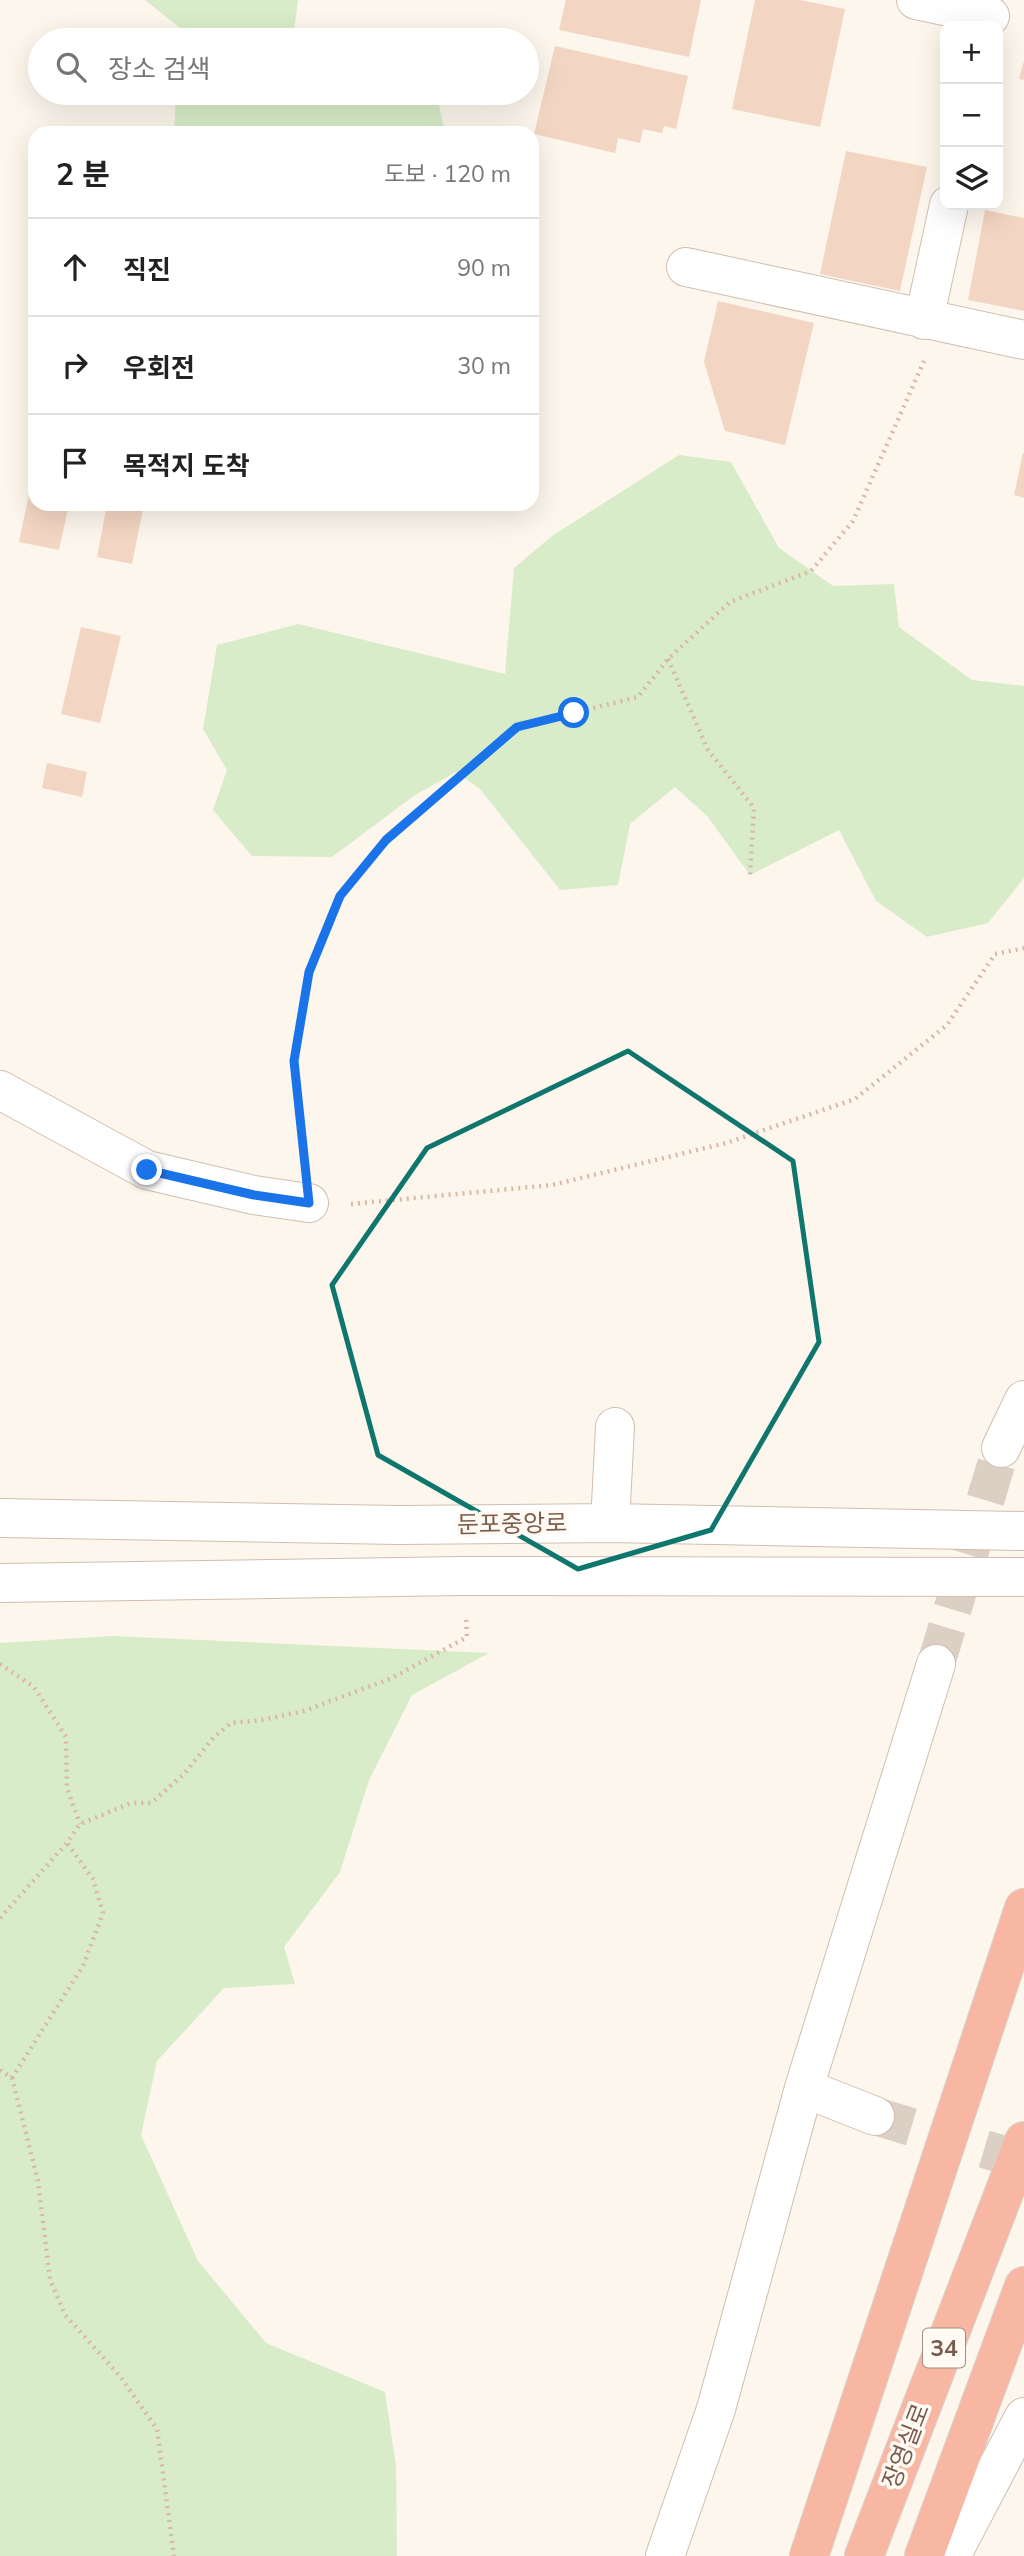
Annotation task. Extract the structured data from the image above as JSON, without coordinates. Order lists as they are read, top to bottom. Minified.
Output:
{"streets":{"highway":["34","장영실로"],"street":["둔포중앙로"]},"page":{"map_buttons":["+","−"],"search":"장소 검색","heading":["2 분","도보 · 120 m"],"list":[["직진","90 m"],["우회전","30 m"],"목적지 도착"]}}
